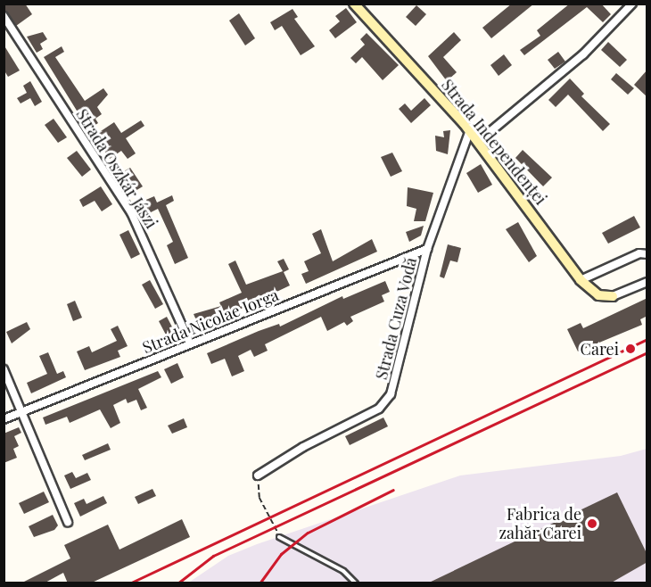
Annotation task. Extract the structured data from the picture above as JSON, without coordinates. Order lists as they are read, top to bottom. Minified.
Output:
{"streets":{"street":["Strada Independenței","Strada Oszkár Jászi","Strada Cuza Vodă","Strada Nicolae Iorga"]},"crossings":[["Strada Independenței","Strada Cuza Vodă"],["Strada Oszkár Jászi","Strada Nicolae Iorga"],["Strada Cuza Vodă","Strada Nicolae Iorga"]],"places":["Carei","Fabrica de zahăr Carei"]}
